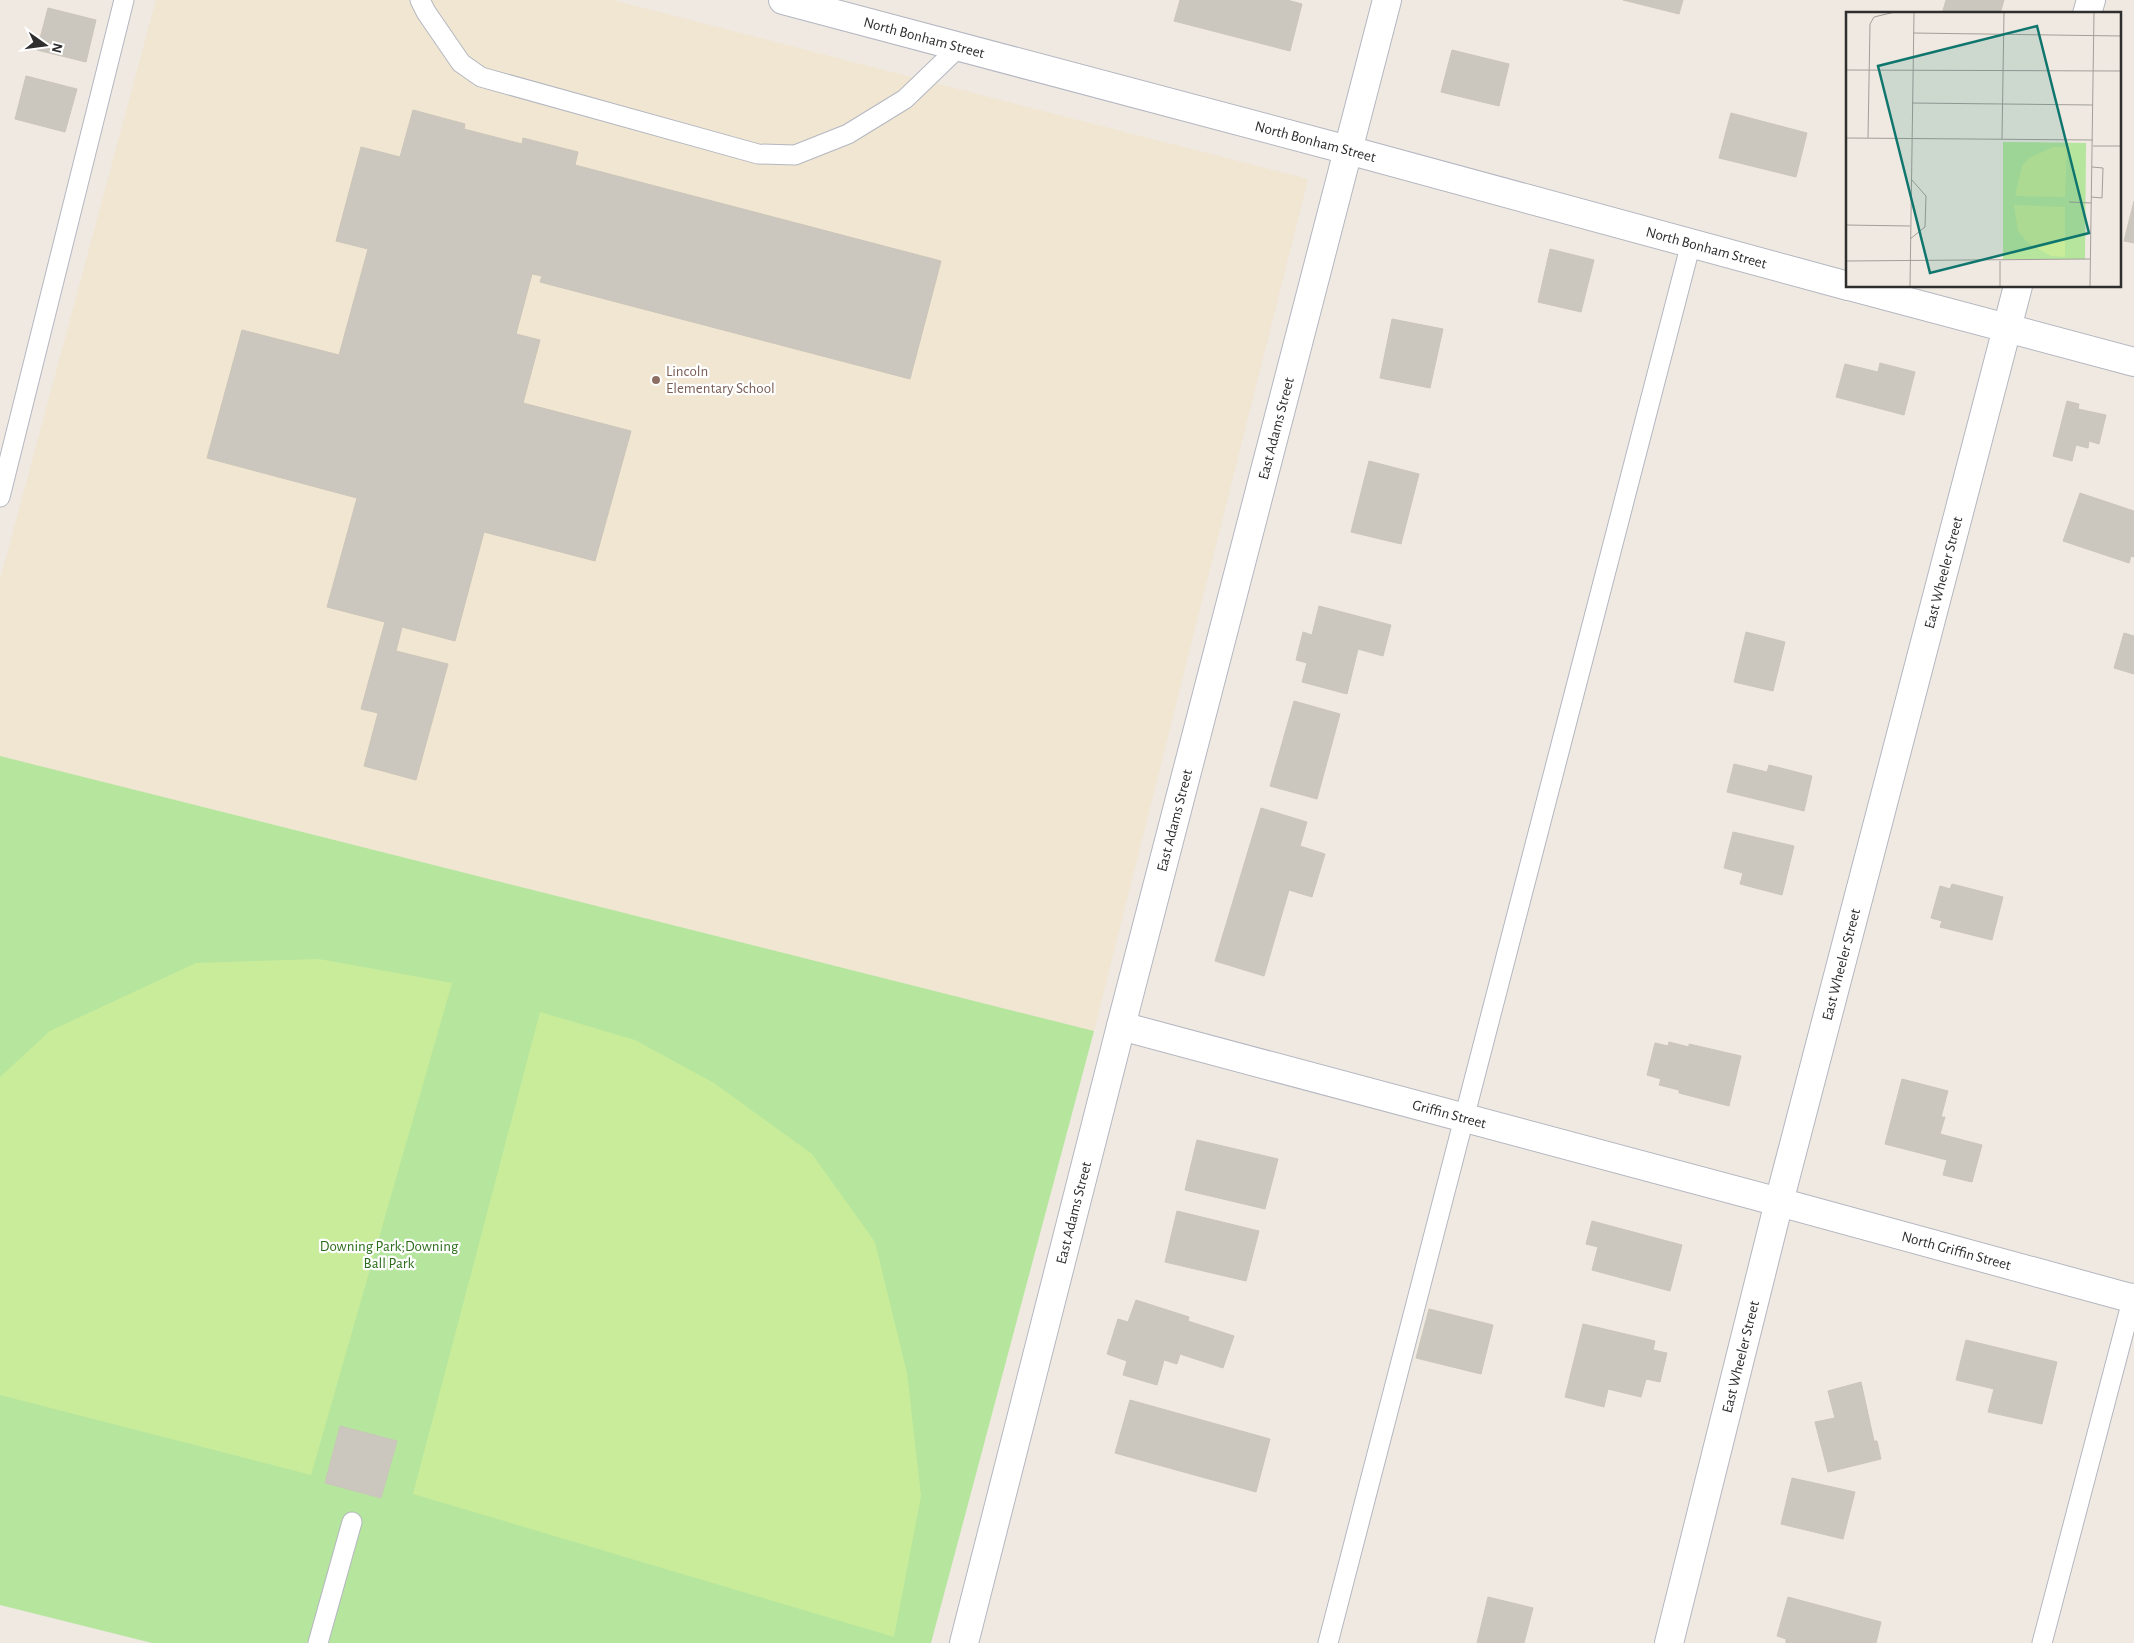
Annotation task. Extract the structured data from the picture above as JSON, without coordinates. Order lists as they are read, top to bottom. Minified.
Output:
{"streets":{"street":["North Bonham Street","East Adams Street","East Wheeler Street","Griffin Street","North Griffin Street"]},"crossings":[["North Bonham Street","East Adams Street"],["North Bonham Street","East Wheeler Street"],["East Adams Street","Griffin Street"],["East Wheeler Street","Griffin Street"],["East Wheeler Street","North Griffin Street"],["Griffin Street","North Griffin Street"]],"parks":["Downing Park;Downing Ball Park"],"places":["Lincoln Elementary School"],"north":"right"}
